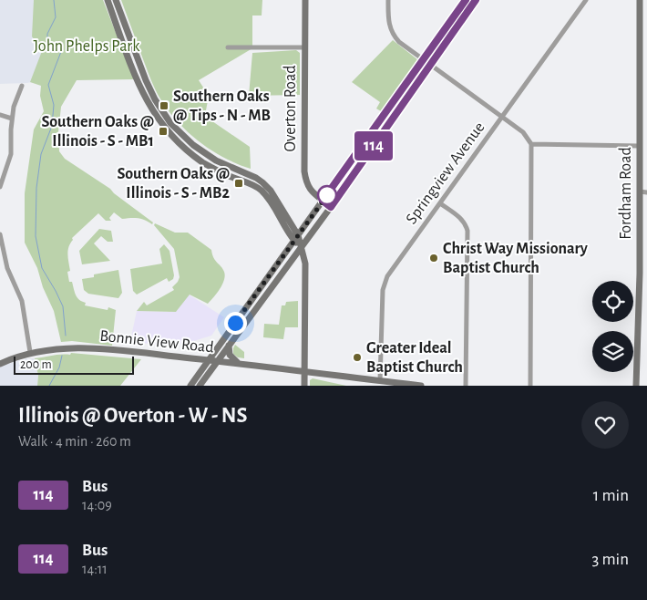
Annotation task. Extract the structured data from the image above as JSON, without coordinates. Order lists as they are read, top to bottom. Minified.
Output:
{"streets":{"street":["Overton Road","Springview Avenue","Fordham Road","Bonnie View Road"]},"crossings":[["Springview Avenue","Bonnie View Road"]],"parks":["John Phelps Park"],"places":{"transit":["Southern Oaks @ Tips - N - MB","Southern Oaks @ Illinois - S - MB1","Southern Oaks @ Illinois - S - MB2"],"other":["Christ Way Missionary Baptist Church","Greater Ideal Baptist Church"]},"lines":["bus line 114"],"scale_bar":"200 m","page":{"on_map":"114","scale":"200 m","heading":["Illinois @ Overton - W - NS","Walk · 4 min · 260 m"],"list":[{"mark":"114","name":"Bus","note":"14:09","value":"1 min"},{"mark":"114","name":"Bus","note":"14:11","value":"3 min"}]}}
